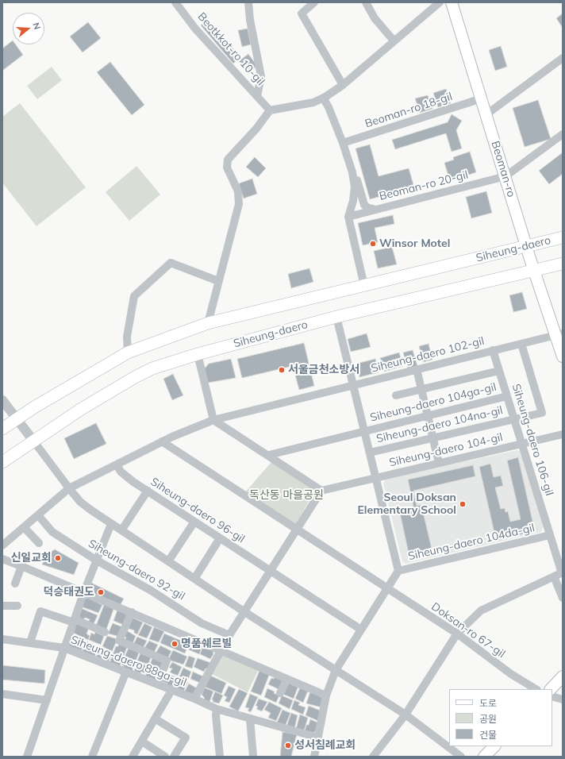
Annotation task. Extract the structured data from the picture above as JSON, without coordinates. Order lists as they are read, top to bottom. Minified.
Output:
{"streets":{"main road":["Beoman-ro","Siheung-daero"],"street":["Beotkkot-ro 10-gil","Beoman-ro 18-gil","Beoman-ro 20-gil","Siheung-daero 102-gil","Siheung-daero 104ga-gil","Siheung-daero 104na-gil","Siheung-daero 106-gil","Siheung-daero 104-gil","Siheung-daero 96-gil","Siheung-daero 104da-gil","Siheung-daero 92-gil","Doksan-ro 67-gil","Siheung-daero 88ga-gil"]},"crossings":[["Beoman-ro 18-gil","Beoman-ro"],["Beoman-ro","Beoman-ro 20-gil"],["Beoman-ro","Siheung-daero"],["Beoman-ro","Siheung-daero 102-gil"],["Siheung-daero","Siheung-daero 104-gil"],["Siheung-daero 102-gil","Siheung-daero 104na-gil"],["Siheung-daero 102-gil","Siheung-daero 106-gil"],["Siheung-daero 102-gil","Siheung-daero 104-gil"],["Siheung-daero 104ga-gil","Siheung-daero 106-gil"],["Siheung-daero 104ga-gil","Siheung-daero 104-gil"],["Siheung-daero 104na-gil","Siheung-daero 106-gil"],["Siheung-daero 104na-gil","Siheung-daero 104-gil"],["Siheung-daero 106-gil","Siheung-daero 104-gil"],["Siheung-daero 106-gil","Siheung-daero 104da-gil"],["Siheung-daero 104-gil","Siheung-daero 104da-gil"]],"parks":["독산동 마을공원"],"places":["Winsor Motel","서울금천소방서","Seoul Doksan Elementary School","신일교회","덕승태권도","명품쉐르빌","성서침례교회"],"legend":["도로","공원","건물"],"north":"right"}
